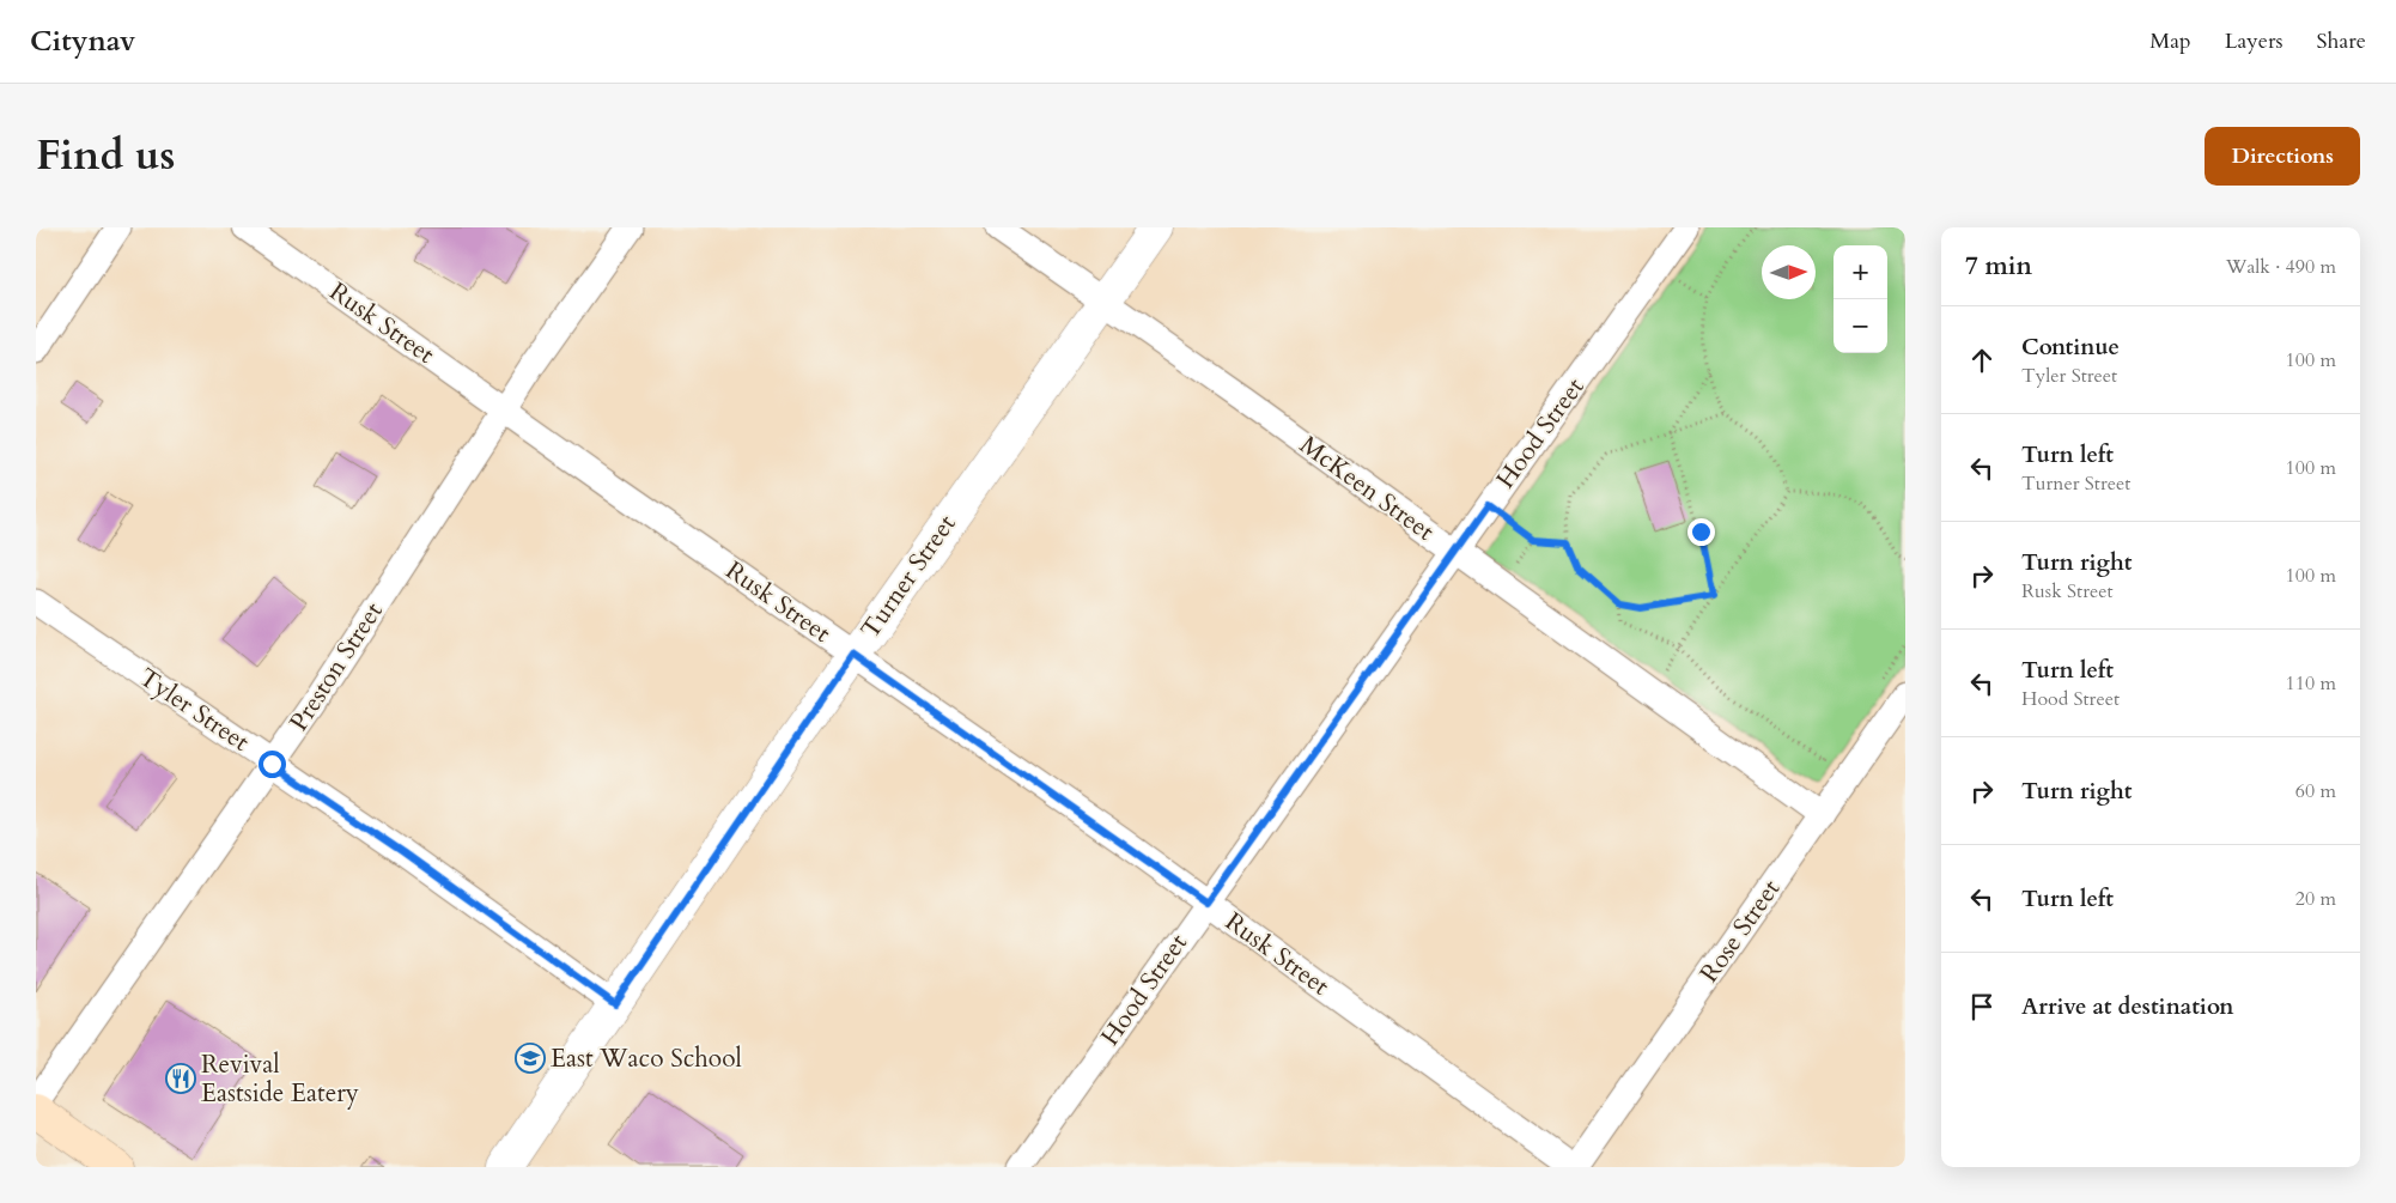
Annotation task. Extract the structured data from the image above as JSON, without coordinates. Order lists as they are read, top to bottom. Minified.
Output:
{"streets":{"street":["Rusk Street","Hood Street","McKeen Street","Turner Street","Preston Street","Tyler Street","Rose Street"]},"crossings":[["Rusk Street","Hood Street"],["Rusk Street","Turner Street"],["Rusk Street","Preston Street"],["Rusk Street","Rose Street"],["Hood Street","McKeen Street"],["McKeen Street","Turner Street"],["McKeen Street","Rose Street"],["Turner Street","Tyler Street"],["Preston Street","Tyler Street"]],"places":{"school or university":["East Waco School"],"restaurant":["Revival Eastside Eatery"]},"north":"right","page":{"header":"Citynav","nav":["Map","Layers","Share"],"title":"Find us","buttons":"Directions","heading":["7 min","Walk · 490 m"],"map_buttons":["+","−"],"list":[["Continue","Tyler Street","100 m"],["Turn left","Turner Street","100 m"],["Turn right","Rusk Street","100 m"],["Turn left","Hood Street","110 m"],["Turn right","60 m"],["Turn left","20 m"],"Arrive at destination"]}}
